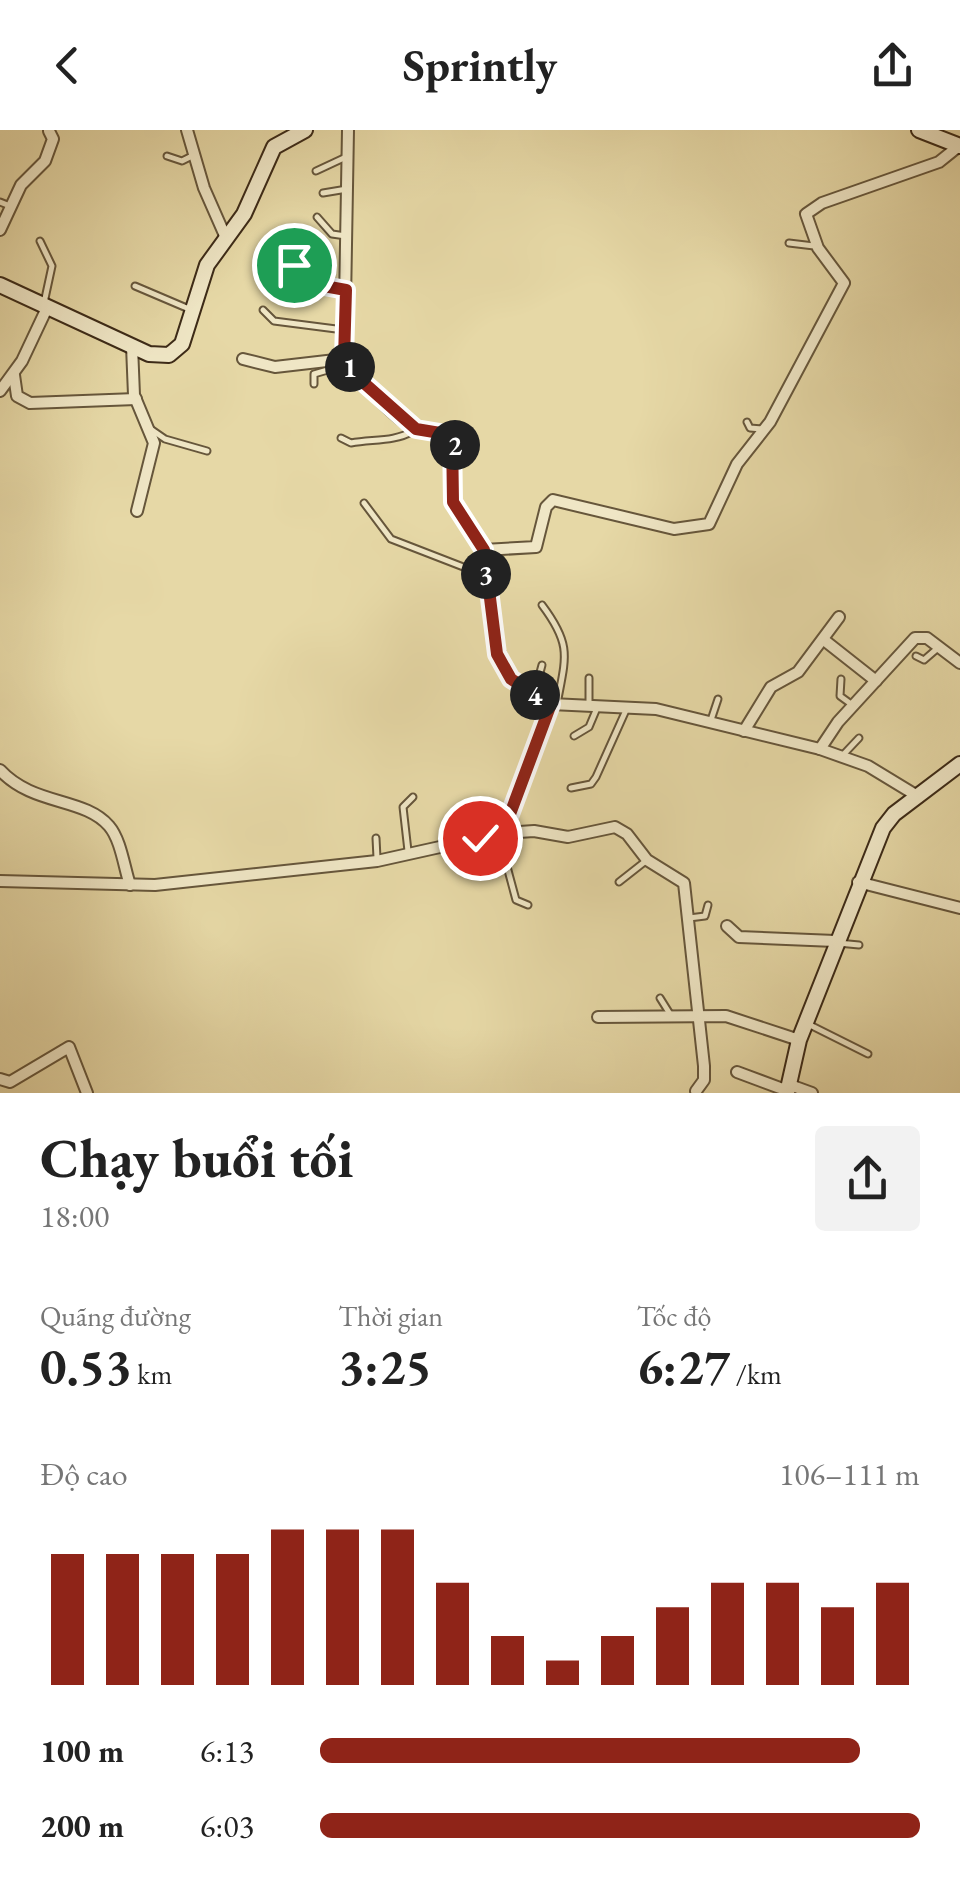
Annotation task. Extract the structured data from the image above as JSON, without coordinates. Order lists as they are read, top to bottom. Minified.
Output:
{"page":{"header":"Sprintly","pins":["1","2","3","4"],"heading":["Chạy buổi tối","18:00"],"stats":[["Quãng đường","0.53 km"],["Thời gian","3:25"],["Tốc độ","6:27 /km"]],"chart":["Độ cao","106–111 m"],"list":[{"name":"100 m","note":"6:13"},{"name":"200 m","note":"6:03"}]}}
